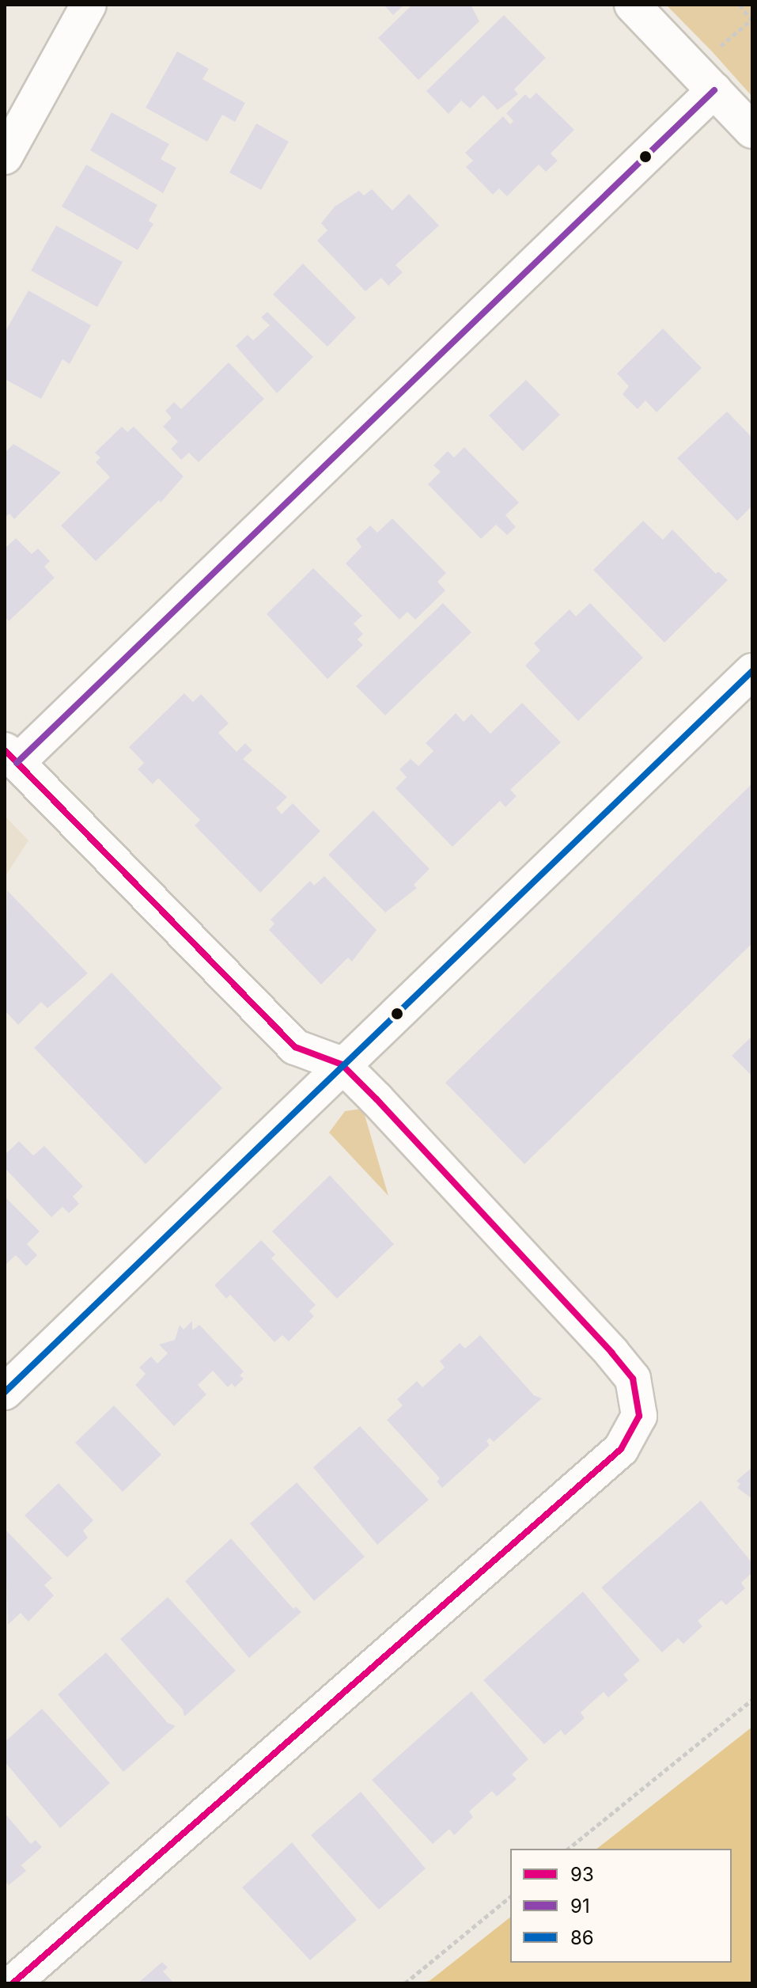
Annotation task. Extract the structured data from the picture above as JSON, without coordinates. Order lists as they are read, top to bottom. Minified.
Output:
{"lines":["transit line 91","transit line 86","transit line 93"],"legend":["93","91","86"]}
